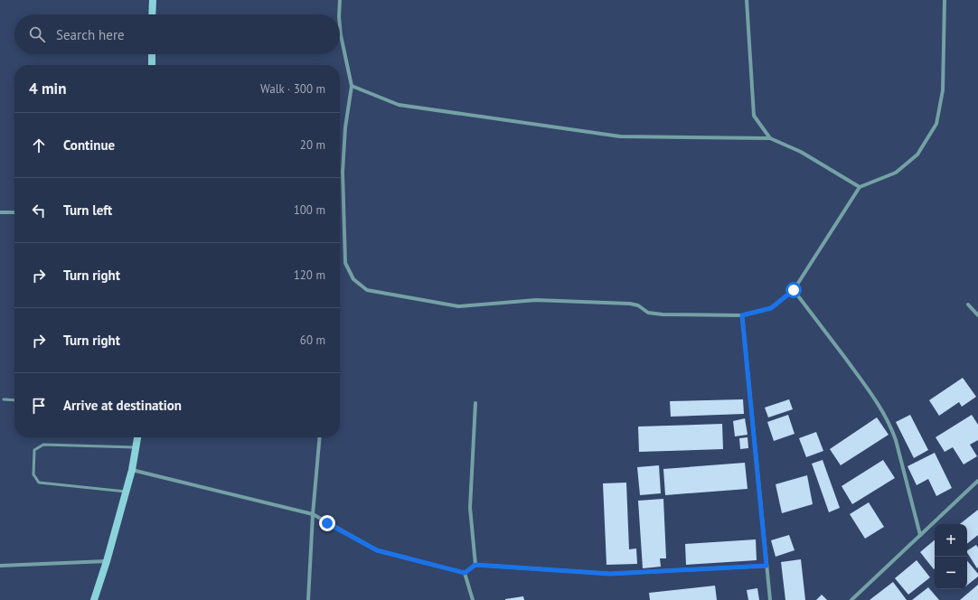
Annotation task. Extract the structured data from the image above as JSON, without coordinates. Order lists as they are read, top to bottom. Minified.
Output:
{"page":{"search":"Search here","heading":["4 min","Walk · 300 m"],"list":[["Continue","20 m"],["Turn left","100 m"],["Turn right","120 m"],["Turn right","60 m"],"Arrive at destination"],"map_buttons":["+","−"]}}
